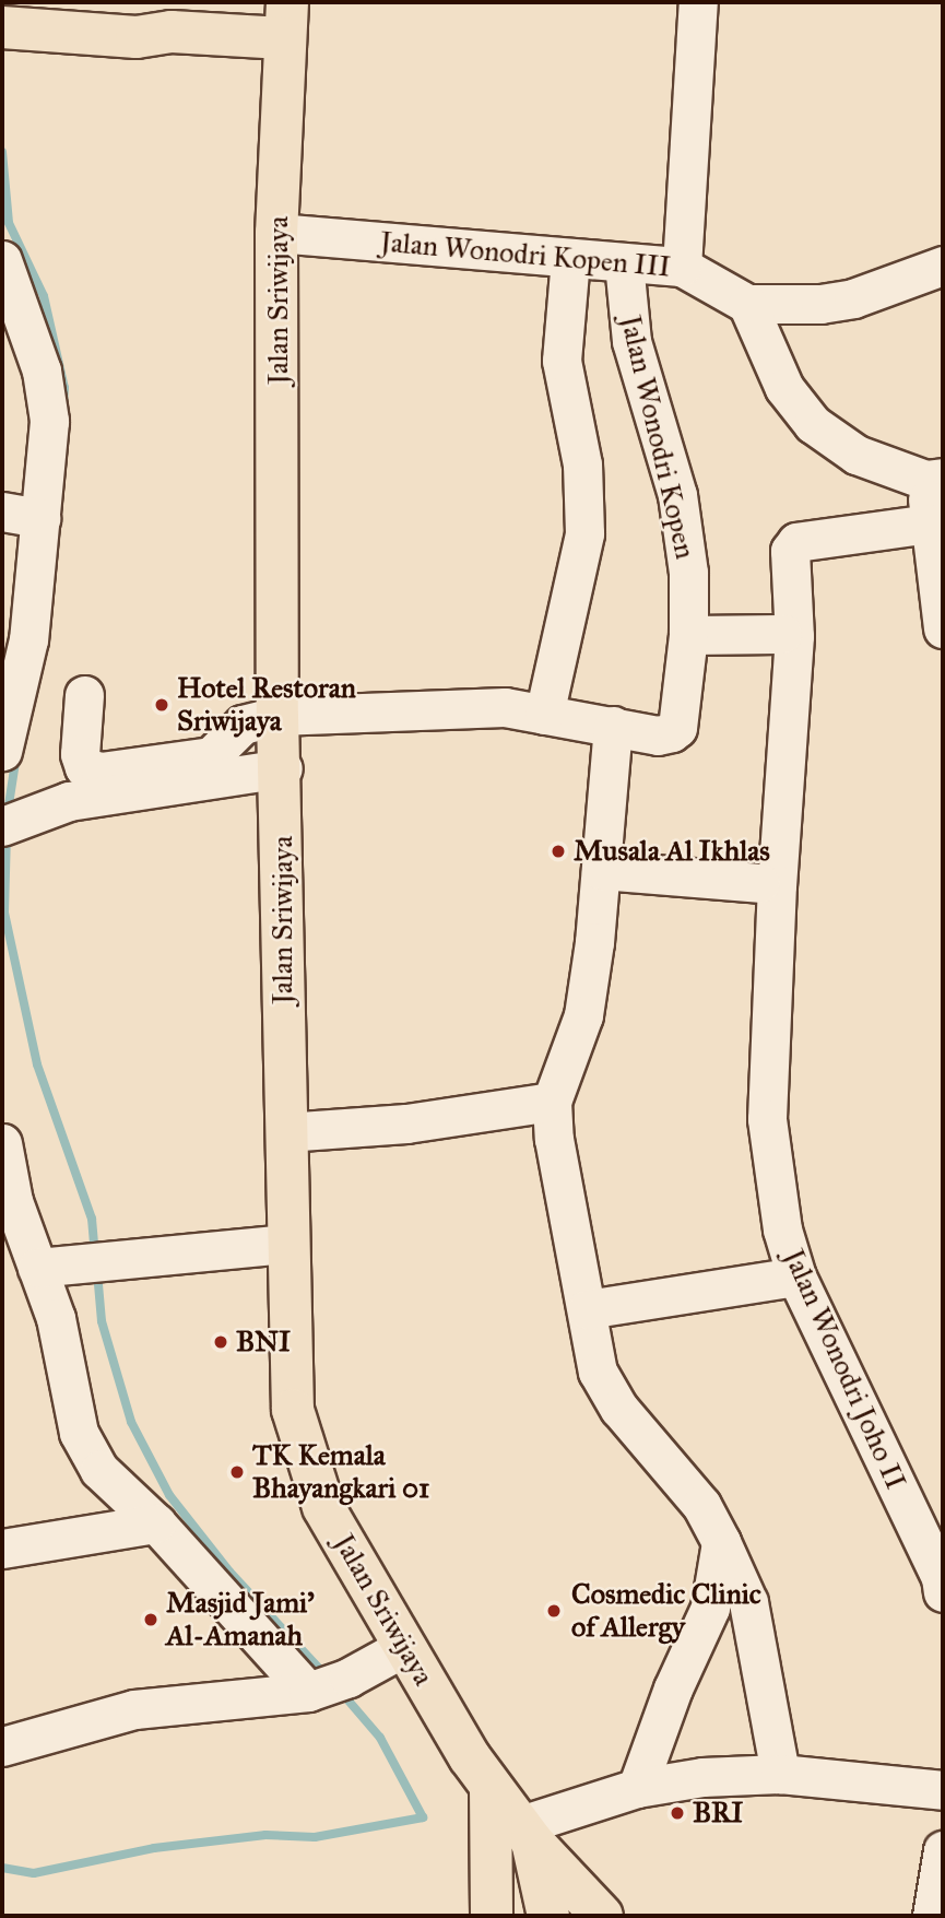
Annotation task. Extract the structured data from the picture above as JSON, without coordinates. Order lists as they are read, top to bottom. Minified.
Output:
{"streets":{"main road":["Jalan Sriwijaya"],"street":["Jalan Wonodri Kopen III","Jalan Wonodri Kopen","Jalan Wonodri Joho II"]},"crossings":[["Jalan Wonodri Kopen III","Jalan Sriwijaya"],["Jalan Wonodri Kopen III","Jalan Wonodri Kopen"],["Jalan Sriwijaya","Jalan Wonodri Kopen"]],"places":["Hotel Restoran Sriwijaya","Musala Al Ikhlas","BNI","TK Kemala Bhayangkari 01","Cosmedic Clinic of Allergy","Masjid Jami' Al-Amanah","BRI"]}
